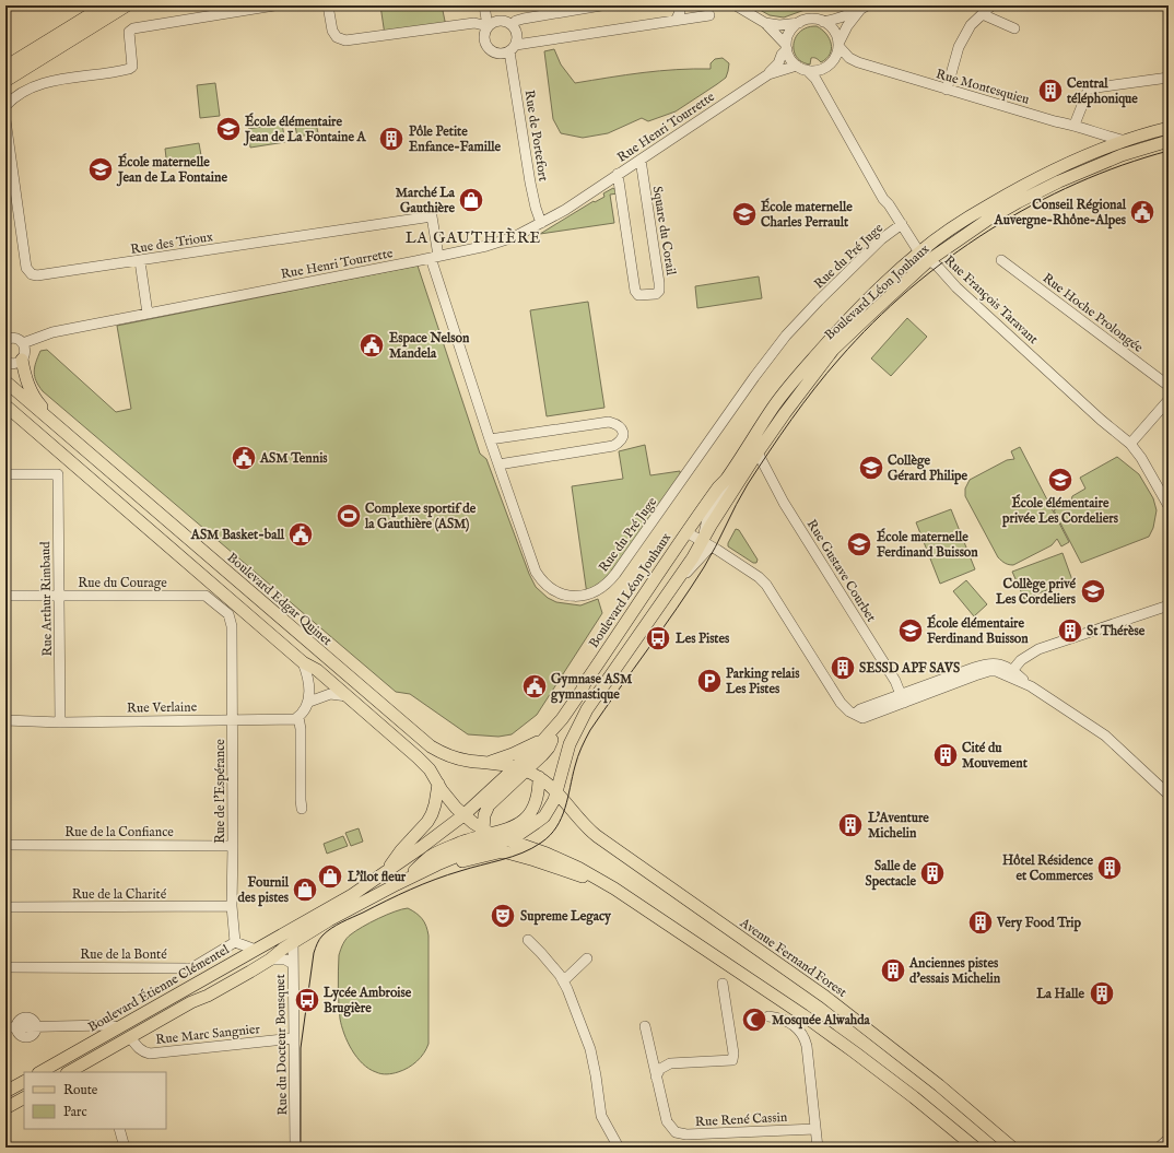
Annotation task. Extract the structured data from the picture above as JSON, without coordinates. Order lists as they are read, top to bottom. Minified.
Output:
{"streets":{"main road":["Boulevard Léon Jouhaux","Boulevard Edgar Quinet","Avenue Fernand Forest","Boulevard Étienne Clémentel"],"street":["Rue Montesquieu","Rue Henri Tourrette","Rue de Portefort","Square du Corail","Rue des Trioux","Rue du Pré Juge","Rue François Taravant","Rue Hoche Prolongée","Rue Gustave Courbet","Rue du Courage","Rue Arthur Rimbaud","Rue Verlaine","Rue de l'Espérance","Rue de la Confiance","Rue de la Charité","Rue de la Bonté","Rue Marc Sangnier","Rue du Docteur Bousquet","Rue René Cassin"]},"crossings":[["Rue Montesquieu","Boulevard Léon Jouhaux"],["Rue Montesquieu","Rue François Taravant"],["Rue Henri Tourrette","Rue de Portefort"],["Rue Henri Tourrette","Square du Corail"],["Rue Henri Tourrette","Rue des Trioux"],["Rue Henri Tourrette","Rue du Pré Juge"],["Rue des Trioux","Rue du Pré Juge"],["Rue du Pré Juge","Rue François Taravant"],["Boulevard Léon Jouhaux","Rue François Taravant"],["Boulevard Léon Jouhaux","Rue Gustave Courbet"],["Boulevard Léon Jouhaux","Boulevard Edgar Quinet"],["Boulevard Léon Jouhaux","Avenue Fernand Forest"],["Rue du Courage","Rue Arthur Rimbaud"],["Rue du Courage","Rue de l'Espérance"],["Rue Arthur Rimbaud","Rue Verlaine"],["Boulevard Edgar Quinet","Avenue Fernand Forest"],["Boulevard Edgar Quinet","Boulevard Étienne Clémentel"],["Rue Verlaine","Rue de l'Espérance"],["Rue de l'Espérance","Rue de la Confiance"],["Rue de l'Espérance","Rue de la Charité"],["Rue de l'Espérance","Rue de la Bonté"],["Rue Marc Sangnier","Rue du Docteur Bousquet"]],"districts":["LA GAUTHIÈRE"],"places":{"building":["Central téléphonique","Pôle Petite Enfance-Famille","St Thérèse","SESSD APF SAVS","Cité du Mouvement","L'Aventure Michelin","Hôtel Résidence et Commerces","Salle de Spectacle","Very Food Trip","Anciennes pistes d'essais Michelin","La Halle"],"school or university":["École élémentaire Jean de La Fontaine A","École maternelle Jean de La Fontaine","École maternelle Charles Perrault","Collège Gérard Philipe","École élémentaire privée Les Cordeliers","École maternelle Ferdinand Buisson","Collège privé Les Cordeliers","École élémentaire Ferdinand Buisson"],"shop":["Marché La Gauthière","L'îlot fleur","Fournil des pistes"],"public building":["Conseil Régional Auvergne-Rhône-Alpes","Espace Nelson Mandela","ASM Tennis","ASM Basket-ball","Gymnase ASM gymnastique"],"sports":["Complexe sportif de la Gauthière (ASM)"],"bus stop":["Les Pistes","Lycée Ambroise Brugière"],"parking":["Parking relais Les Pistes"],"theatre":["Supreme Legacy"],"mosque":["Mosquée Alwahda"]},"legend":["Route","Parc"]}
